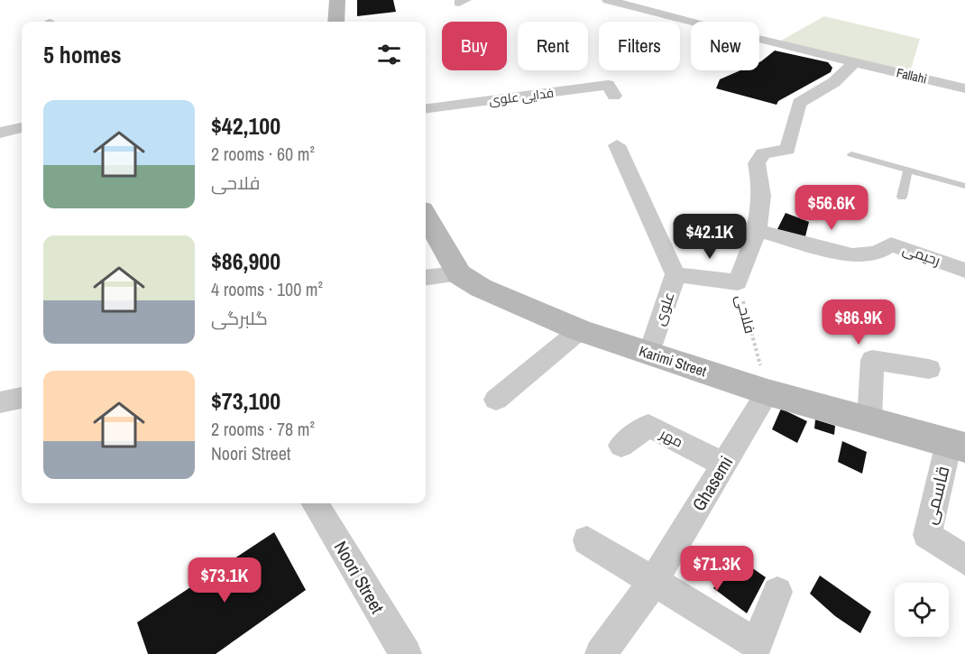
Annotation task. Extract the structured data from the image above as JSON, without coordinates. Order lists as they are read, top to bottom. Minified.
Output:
{"streets":{"main road":["Karimi Street"],"street":["Fallahi","فدایی علوی","رحیمی","علوی","فلاحی","مهر","Ghasemi","قاسمی","Noori Street"]},"crossings":[["Fallahi","فلاحی"],["رحیمی","فلاحی"],["علوی","Karimi Street"],["فلاحی","Karimi Street"],["فلاحی","Ghasemi"],["Karimi Street","Ghasemi"],["Karimi Street","قاسمی"],["مهر","Ghasemi"]],"page":{"chip":["Buy","Rent","Filters","New"],"heading":"5 homes","list":[{"name":"$42,100","note":"2 rooms · 60 m² · فلاحی"},{"name":"$86,900","note":"4 rooms · 100 m² · گلبرگی"},{"name":"$73,100","note":"2 rooms · 78 m² · Noori Street"}],"price":["$56.6K","$42.1K","$86.9K","$71.3K","$73.1K"]}}
